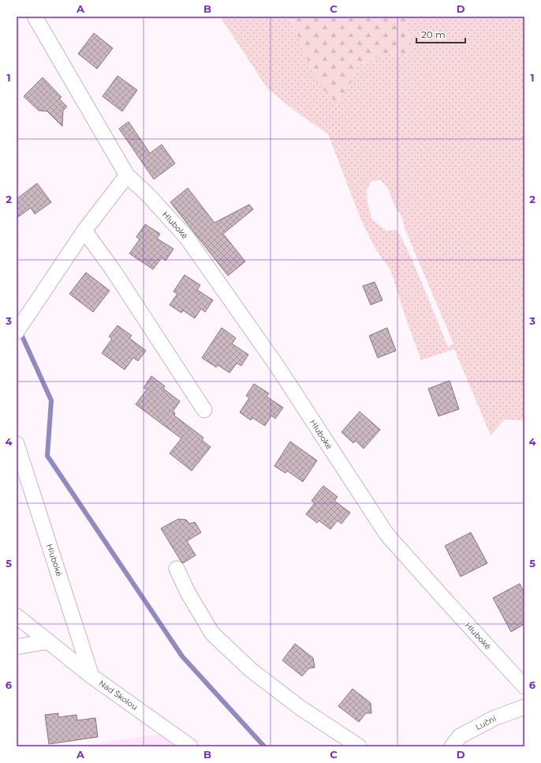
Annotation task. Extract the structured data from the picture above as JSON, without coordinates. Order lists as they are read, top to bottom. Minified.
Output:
{"streets":{"street":["Hluboké","Nad Školou","Luční"]},"crossings":[["Hluboké","Nad Školou"]],"scale_bar":"20 m","grid":{"columns":["A","B","C","D"],"rows":["1","2","3","4","5","6"]}}
